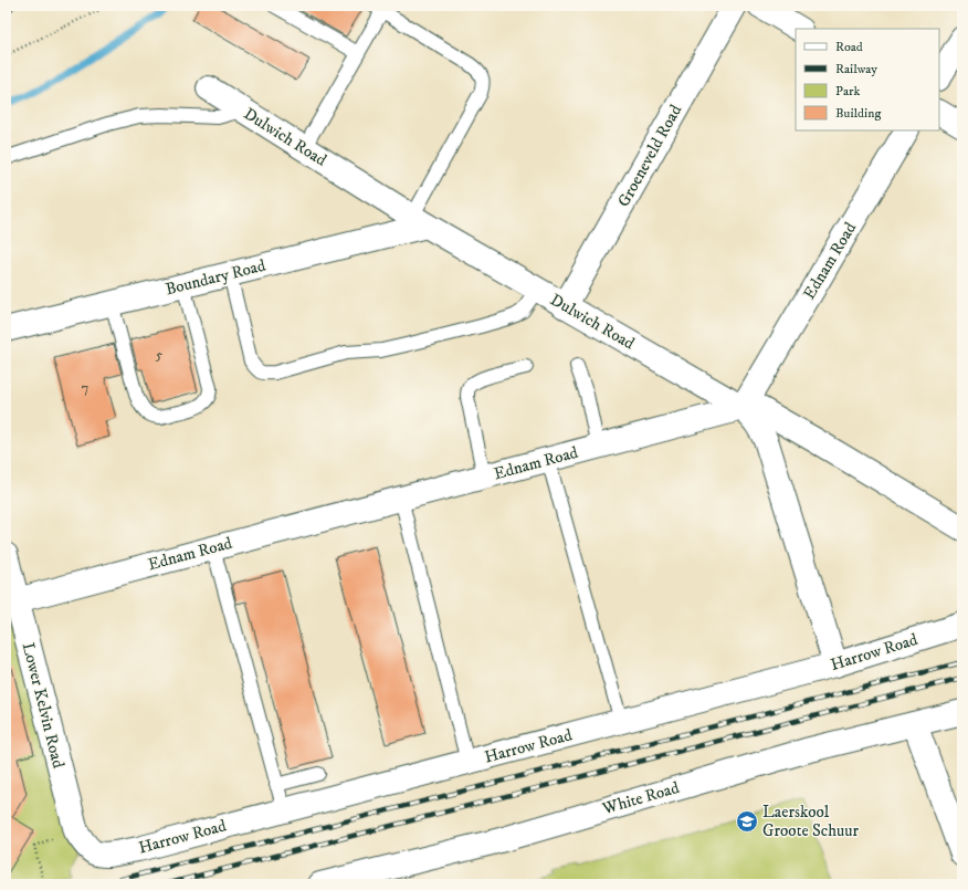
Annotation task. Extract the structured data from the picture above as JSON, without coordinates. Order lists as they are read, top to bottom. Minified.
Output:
{"streets":{"street":["Dulwich Road","Groeneveld Road","Ednam Road","Boundary Road","Harrow Road","Lower Kelvin Road","White Road"]},"crossings":[["Dulwich Road","Groeneveld Road"],["Dulwich Road","Ednam Road"],["Dulwich Road","Boundary Road"],["Dulwich Road","Harrow Road"],["Ednam Road","Lower Kelvin Road"],["Harrow Road","Lower Kelvin Road"]],"places":{"school or university":["Laerskool Groote Schuur"]},"house_numbers":["5","7"],"legend":["Road","Railway","Park","Building"]}
